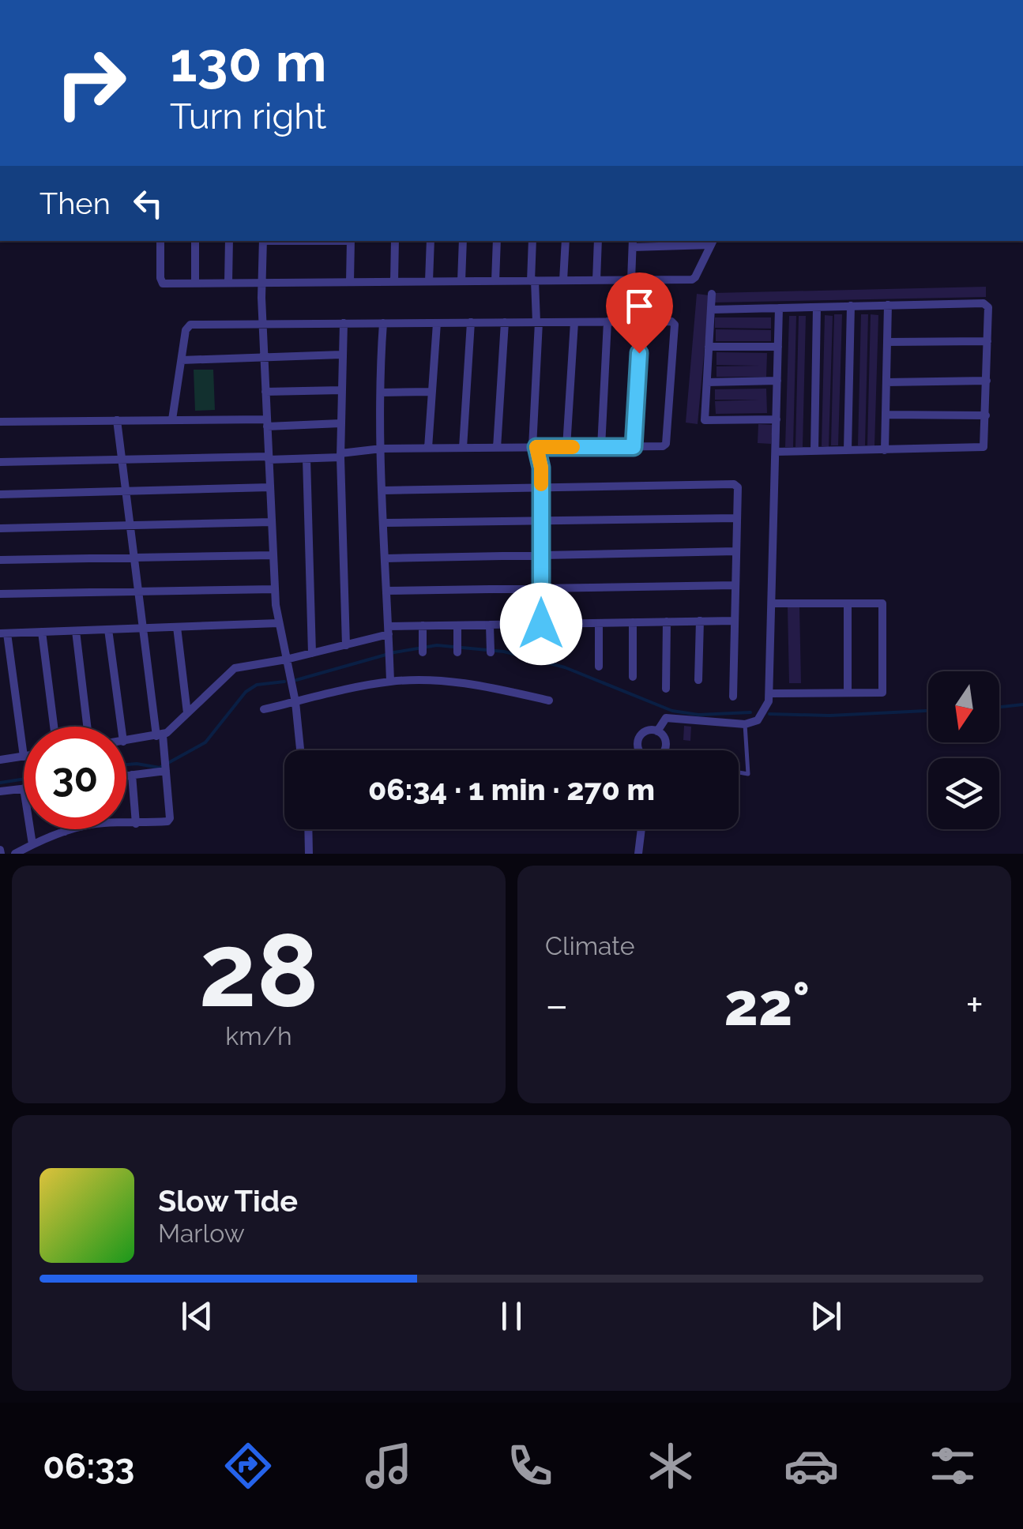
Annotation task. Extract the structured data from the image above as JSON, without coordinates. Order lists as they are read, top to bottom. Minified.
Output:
{"north":"bottom","page":{"turn":["130 m","Turn right"],"then":"Then","limit":"30","trip":"06:34 · 1 min · 270 m","tile":[["28","km/h"],"Climate"],"heat":["−","22°","+"],"song":["Slow Tide","Marlow"],"tabs":"06:33"}}
